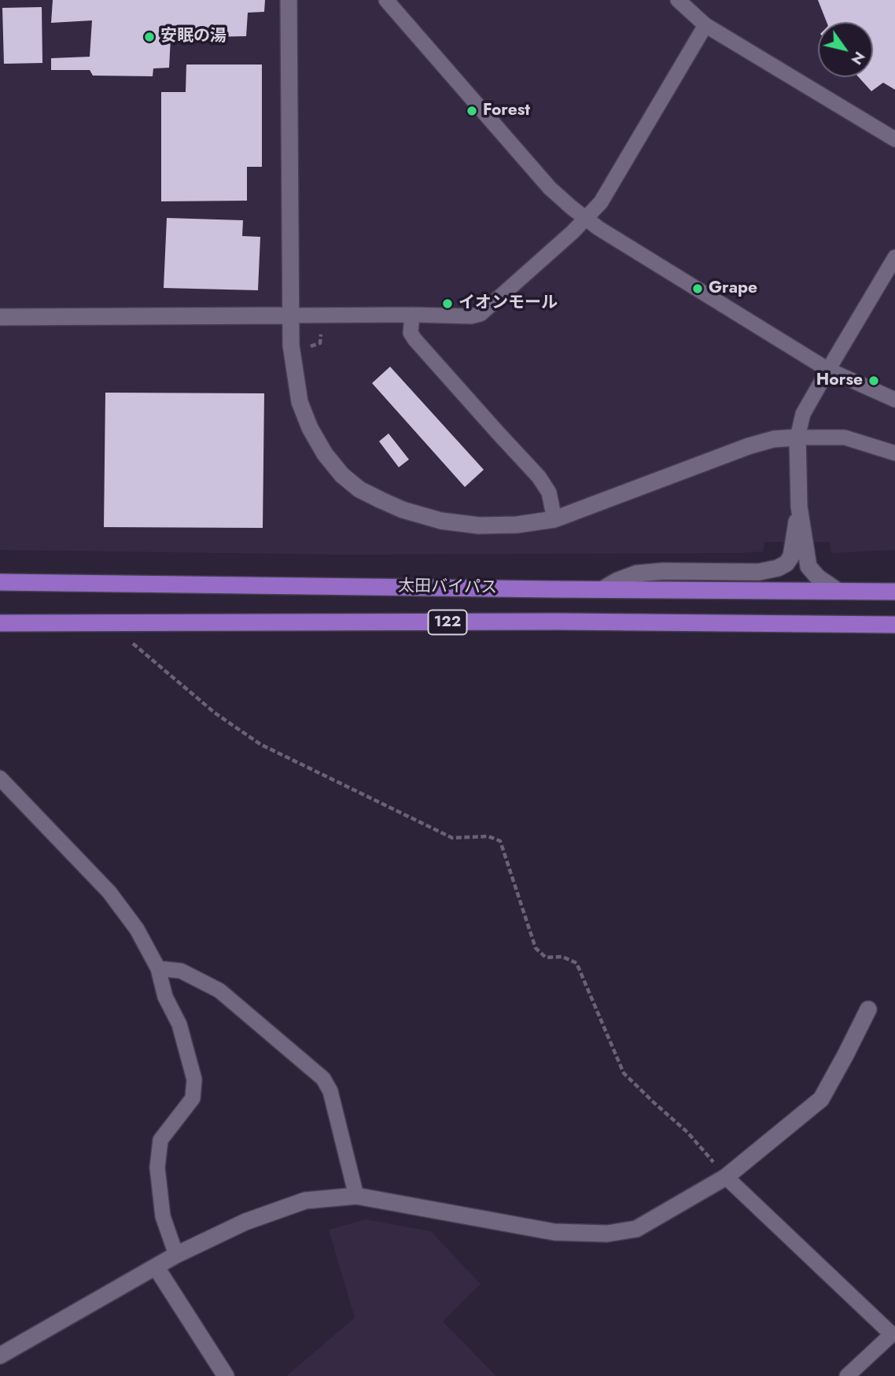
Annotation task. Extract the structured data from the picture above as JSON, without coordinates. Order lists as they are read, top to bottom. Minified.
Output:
{"streets":{"highway":["太田バイパス","122"]},"places":["安眠の湯","Forest","Grape","イオンモール","Horse"],"north":"bottom right"}
